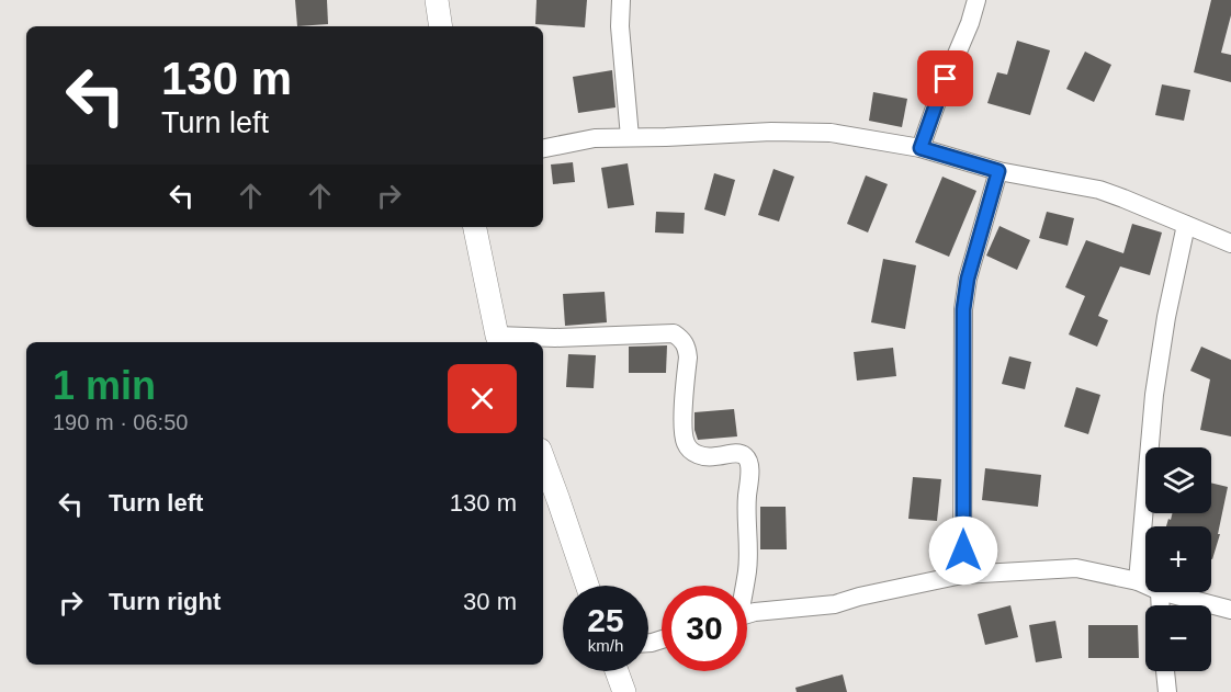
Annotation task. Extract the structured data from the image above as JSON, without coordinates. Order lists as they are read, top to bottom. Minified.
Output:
{"page":{"turn":["130 m","Turn left"],"heading":["1 min","190 m · 06:50"],"map_buttons":["+","−"],"list":[{"name":"Turn left","value":"130 m"},{"name":"Turn right","value":"30 m"}],"speed":"25 km/h","limit":"30"}}
